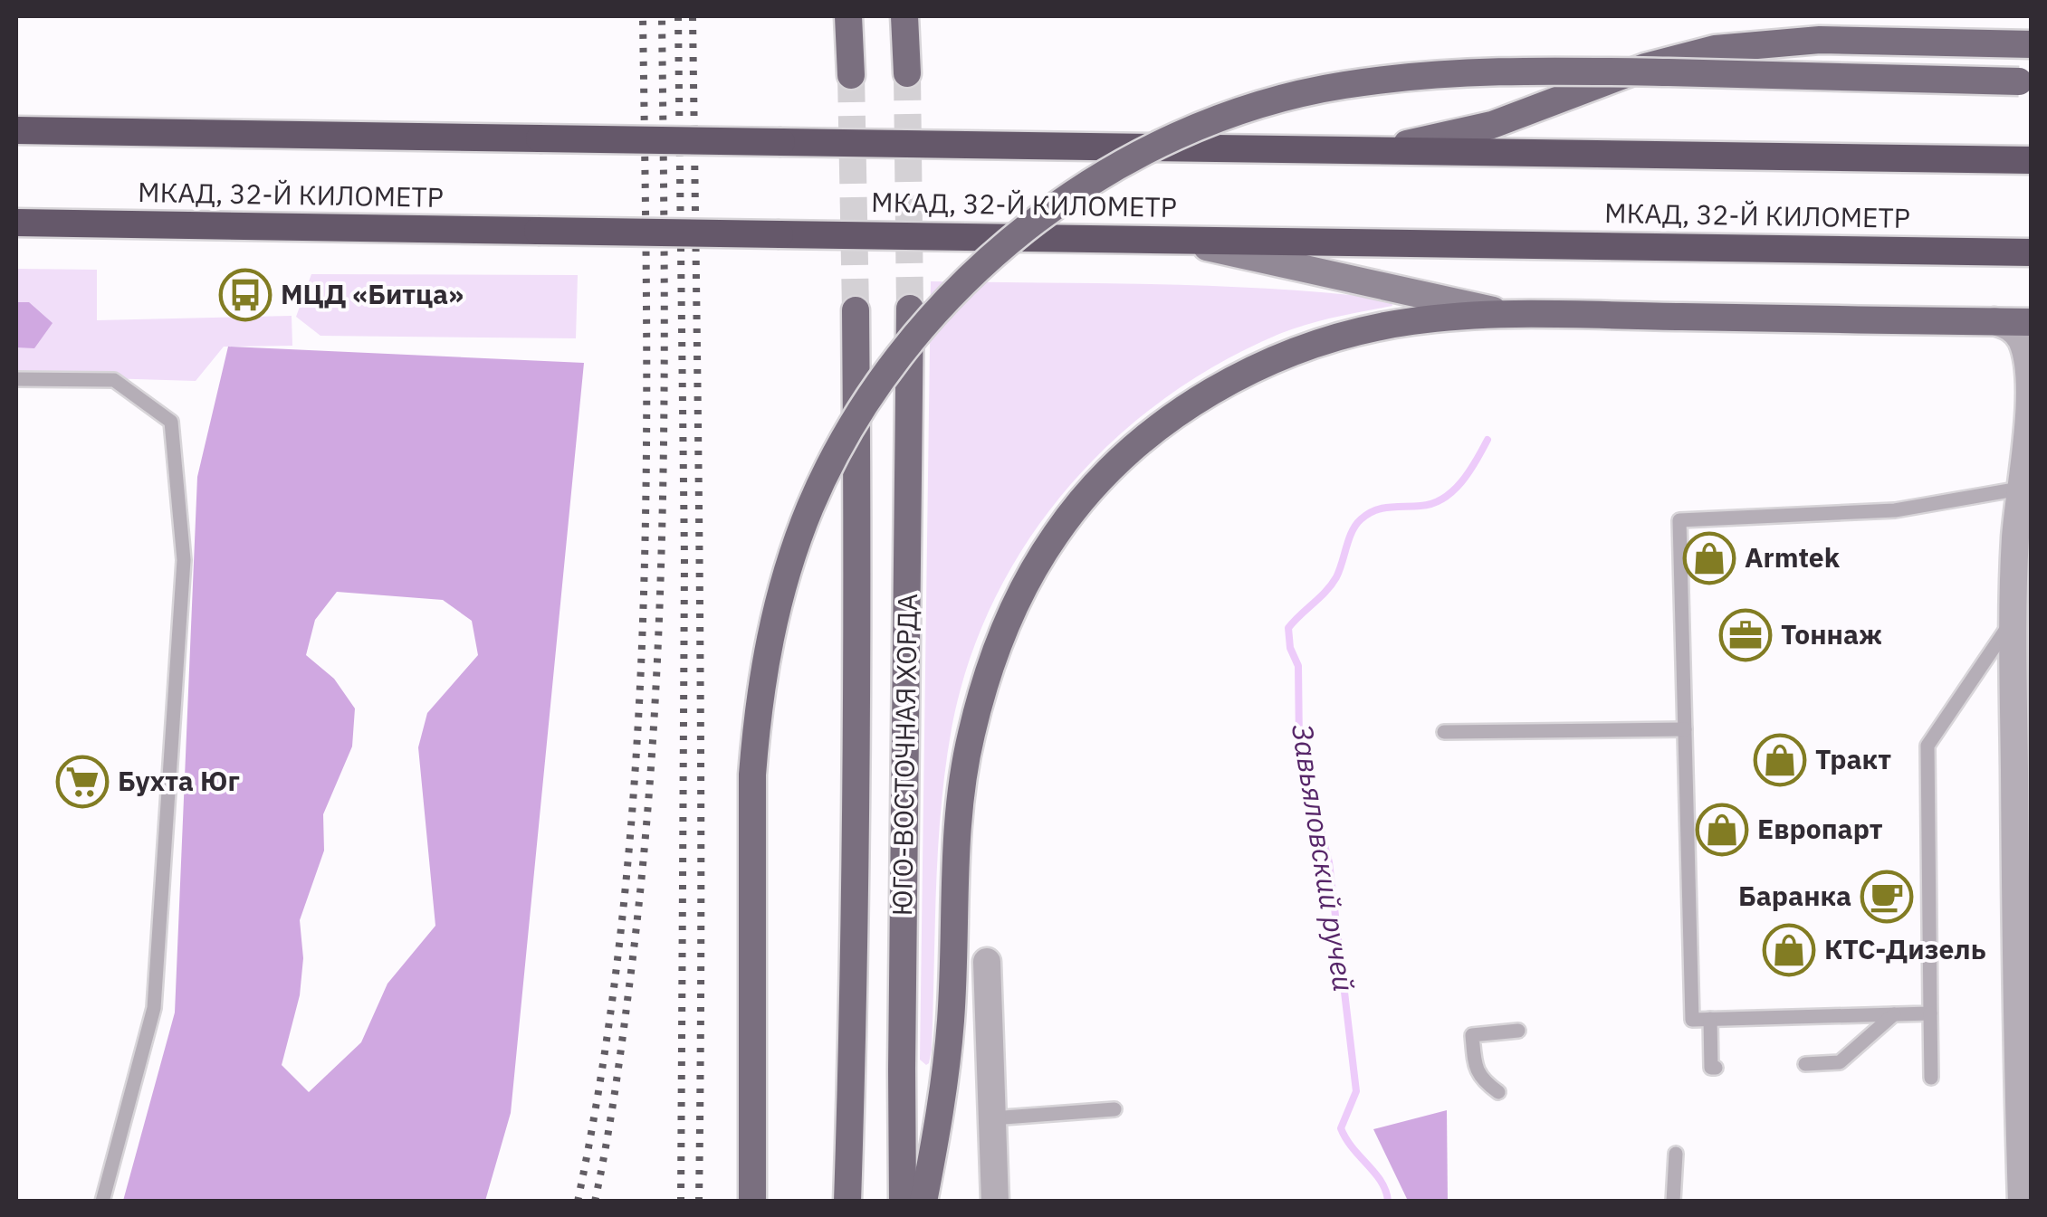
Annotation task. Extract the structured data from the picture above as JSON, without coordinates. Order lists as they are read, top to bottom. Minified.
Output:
{"streets":{"highway":["МКАД, 32-Й КИЛОМЕТР"],"main road":["ЮГО-ВОСТОЧНАЯ ХОРДА"]},"water":["Завьяловский ручей"],"places":{"bus stop":["МЦД «Битца»"],"shop":["Armtek","Тракт","Европарт","КТС-Дизель"],"office":["Тоннаж"],"supermarket":["Бухта Юг"],"cafe":["Баранка"]}}
